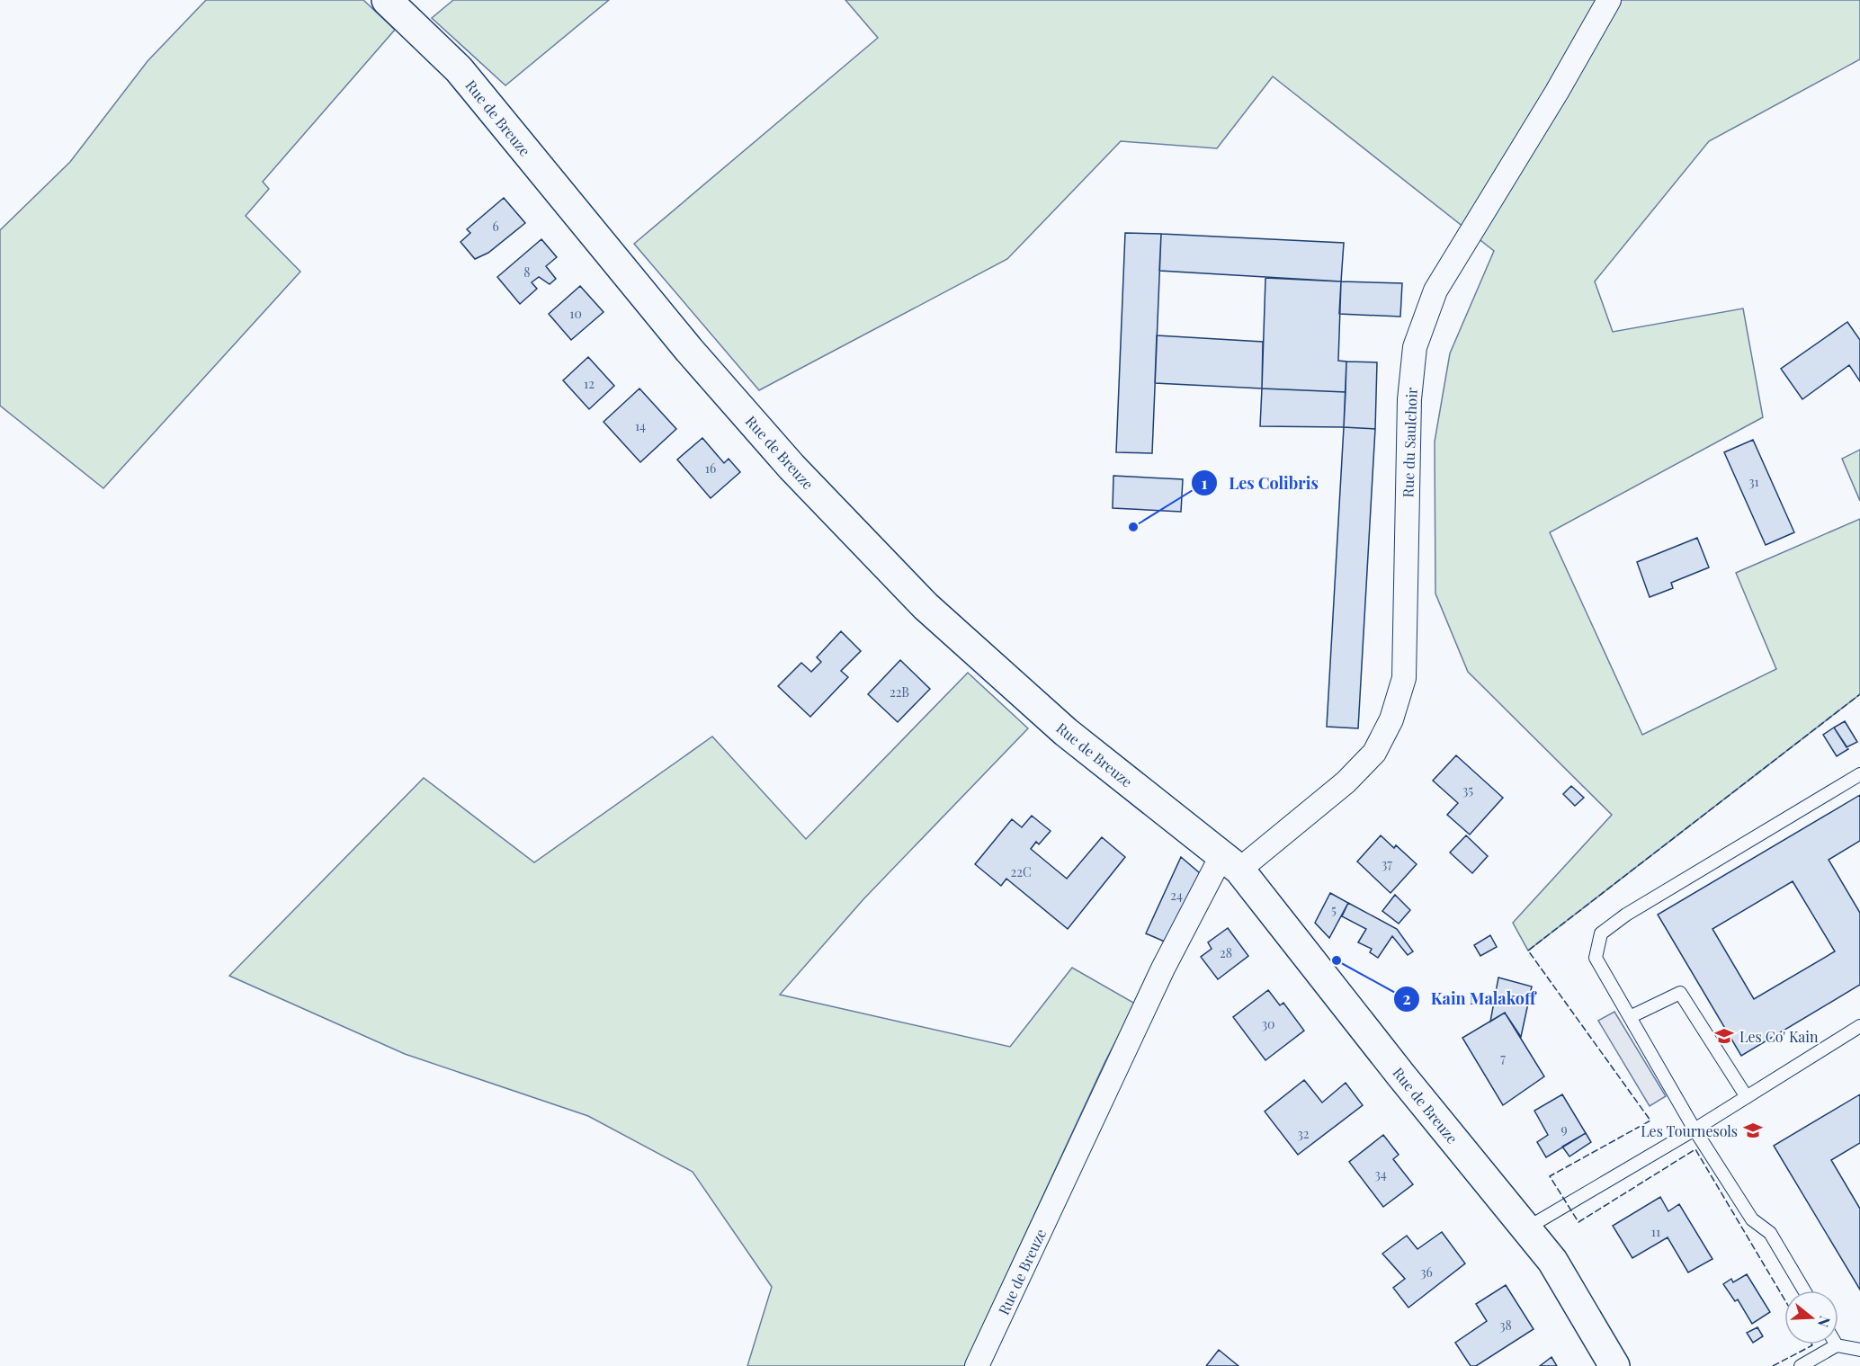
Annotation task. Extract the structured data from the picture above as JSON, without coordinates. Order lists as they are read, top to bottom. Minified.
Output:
{"streets":{"street":["Rue de Breuze","Rue du Saulchoir"]},"crossings":[["Rue de Breuze","Rue du Saulchoir"]],"places":{"other":["Les Colibris","Kain Malakoff"],"school or university":["Les Co' Kain","Les Tournesols"]},"house_numbers":["6","8","10","12","14","16","31","22B","35","37","22C","24","5","28","30","7","9","32","34","11","36","38"],"north":"right"}
